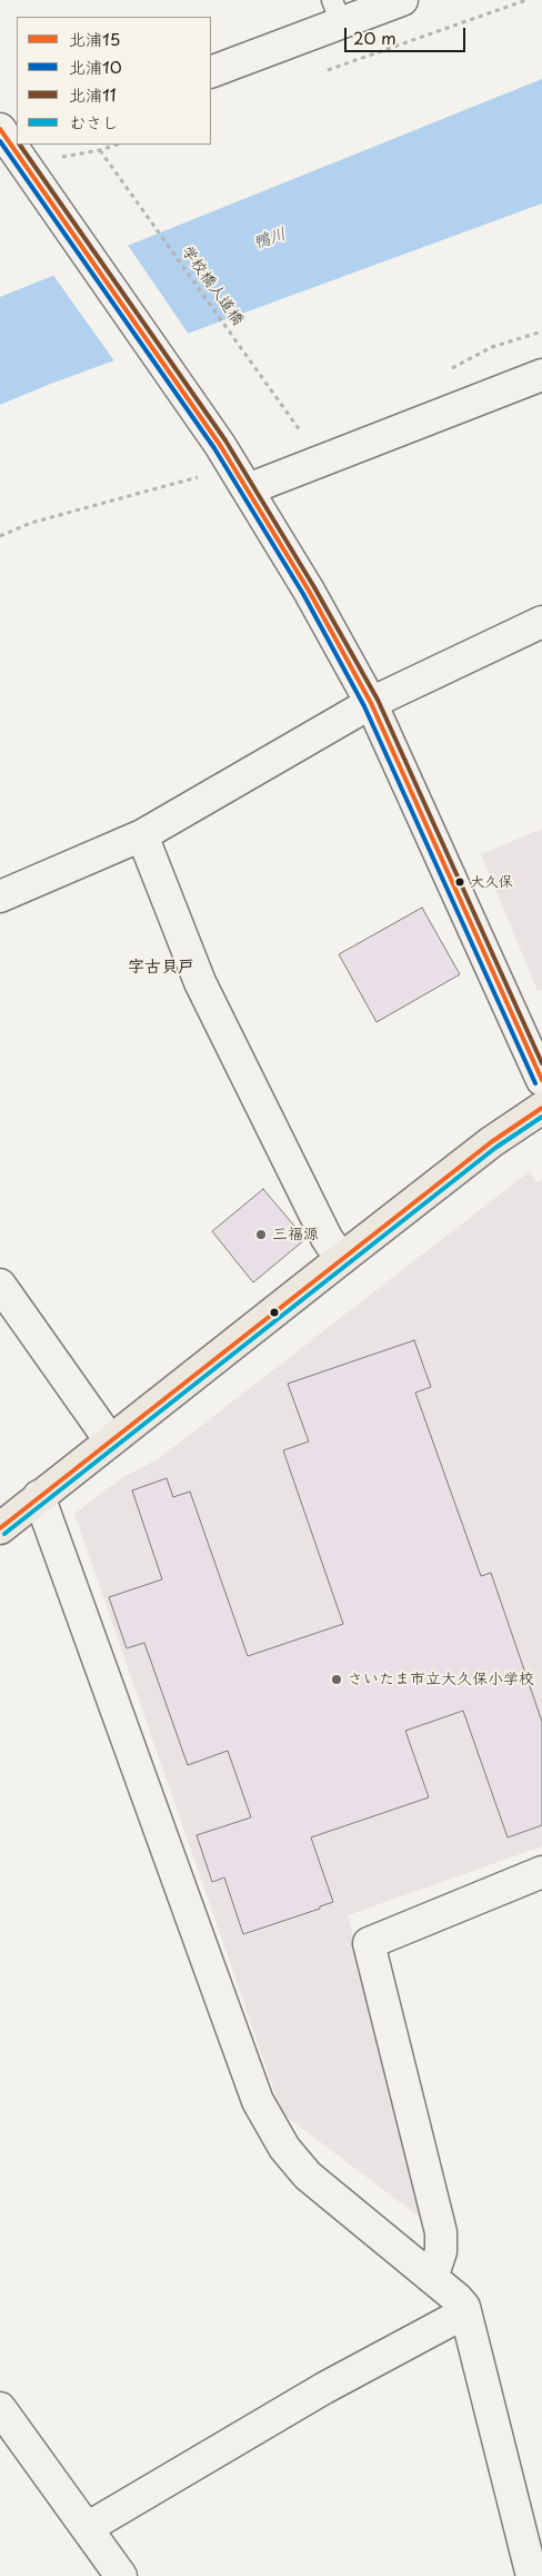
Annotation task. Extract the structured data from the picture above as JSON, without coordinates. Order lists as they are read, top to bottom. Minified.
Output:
{"streets":{"path":["学校橋人道橋"]},"districts":["字古貝戸"],"water":["鴨川"],"places":["大久保","三福源","さいたま市立大久保小学校"],"lines":["transit line 北浦15","transit line 北浦10","transit line 北浦11","transit line むさし"],"legend":["北浦15","北浦10","北浦11","むさし"],"scale_bar":"20 m"}
